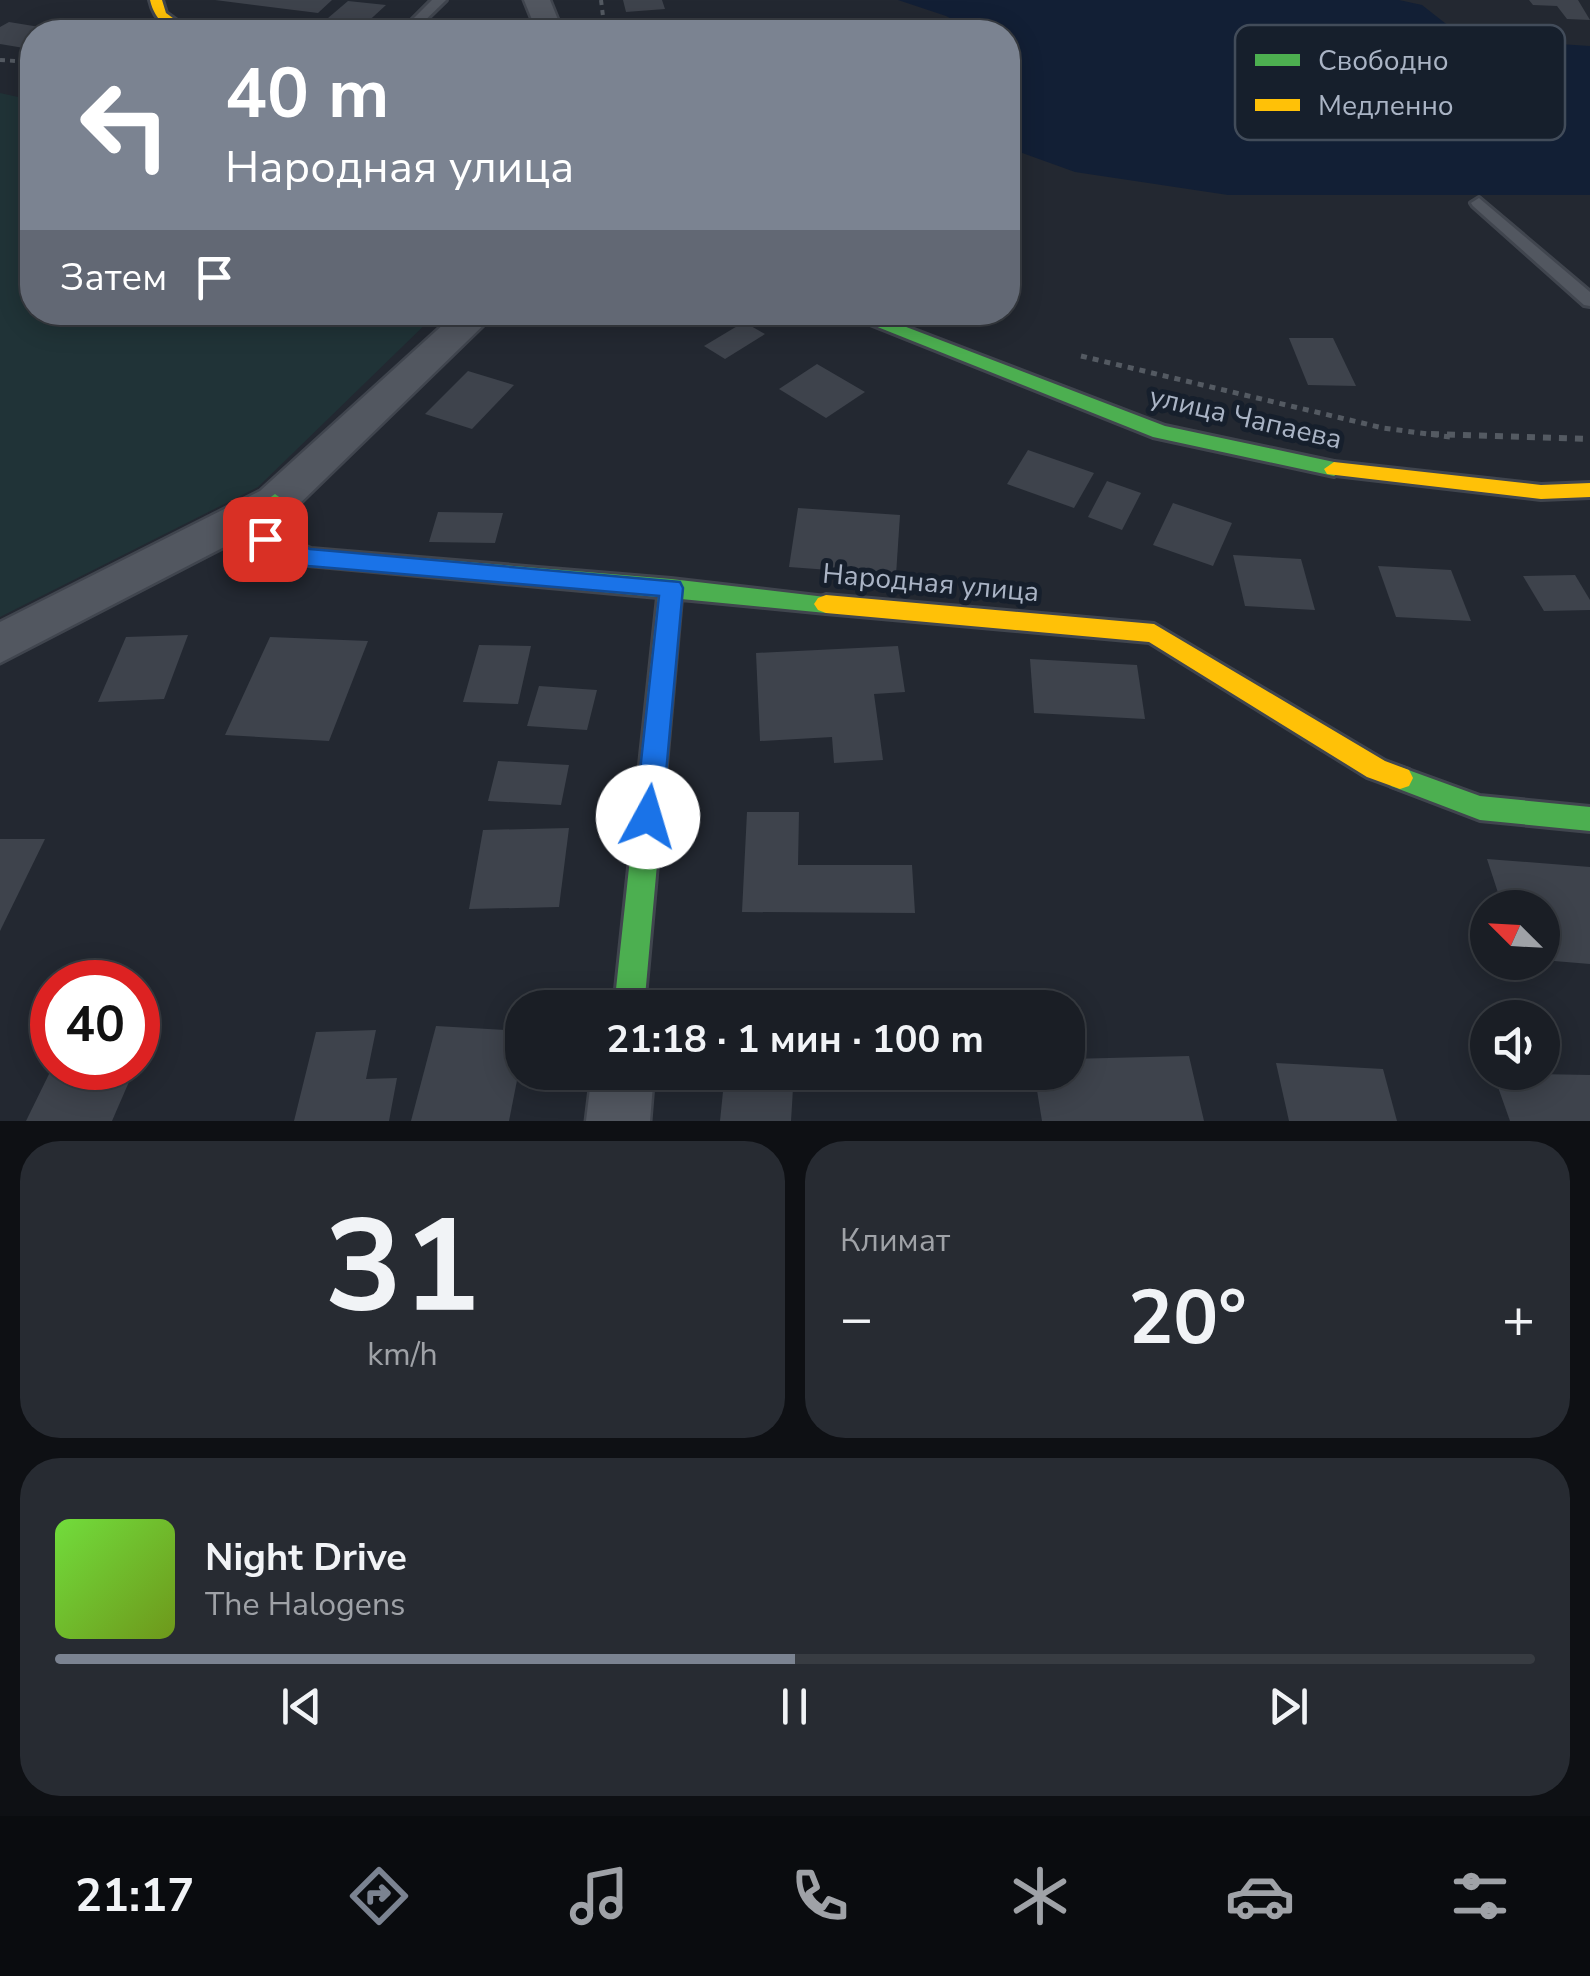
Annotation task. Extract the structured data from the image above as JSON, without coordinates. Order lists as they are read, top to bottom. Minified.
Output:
{"streets":{"street":["улица Чапаева","Народная улица"]},"legend":["Свободно","Медленно"],"north":"top left","page":{"turn":["40 m","Народная улица"],"then":"Затем","limit":"40","trip":"21:18 · 1 мин · 100 m","tile":[["31","km/h"],"Климат"],"heat":["−","20°","+"],"song":["Night Drive","The Halogens"],"tabs":"21:17"}}
